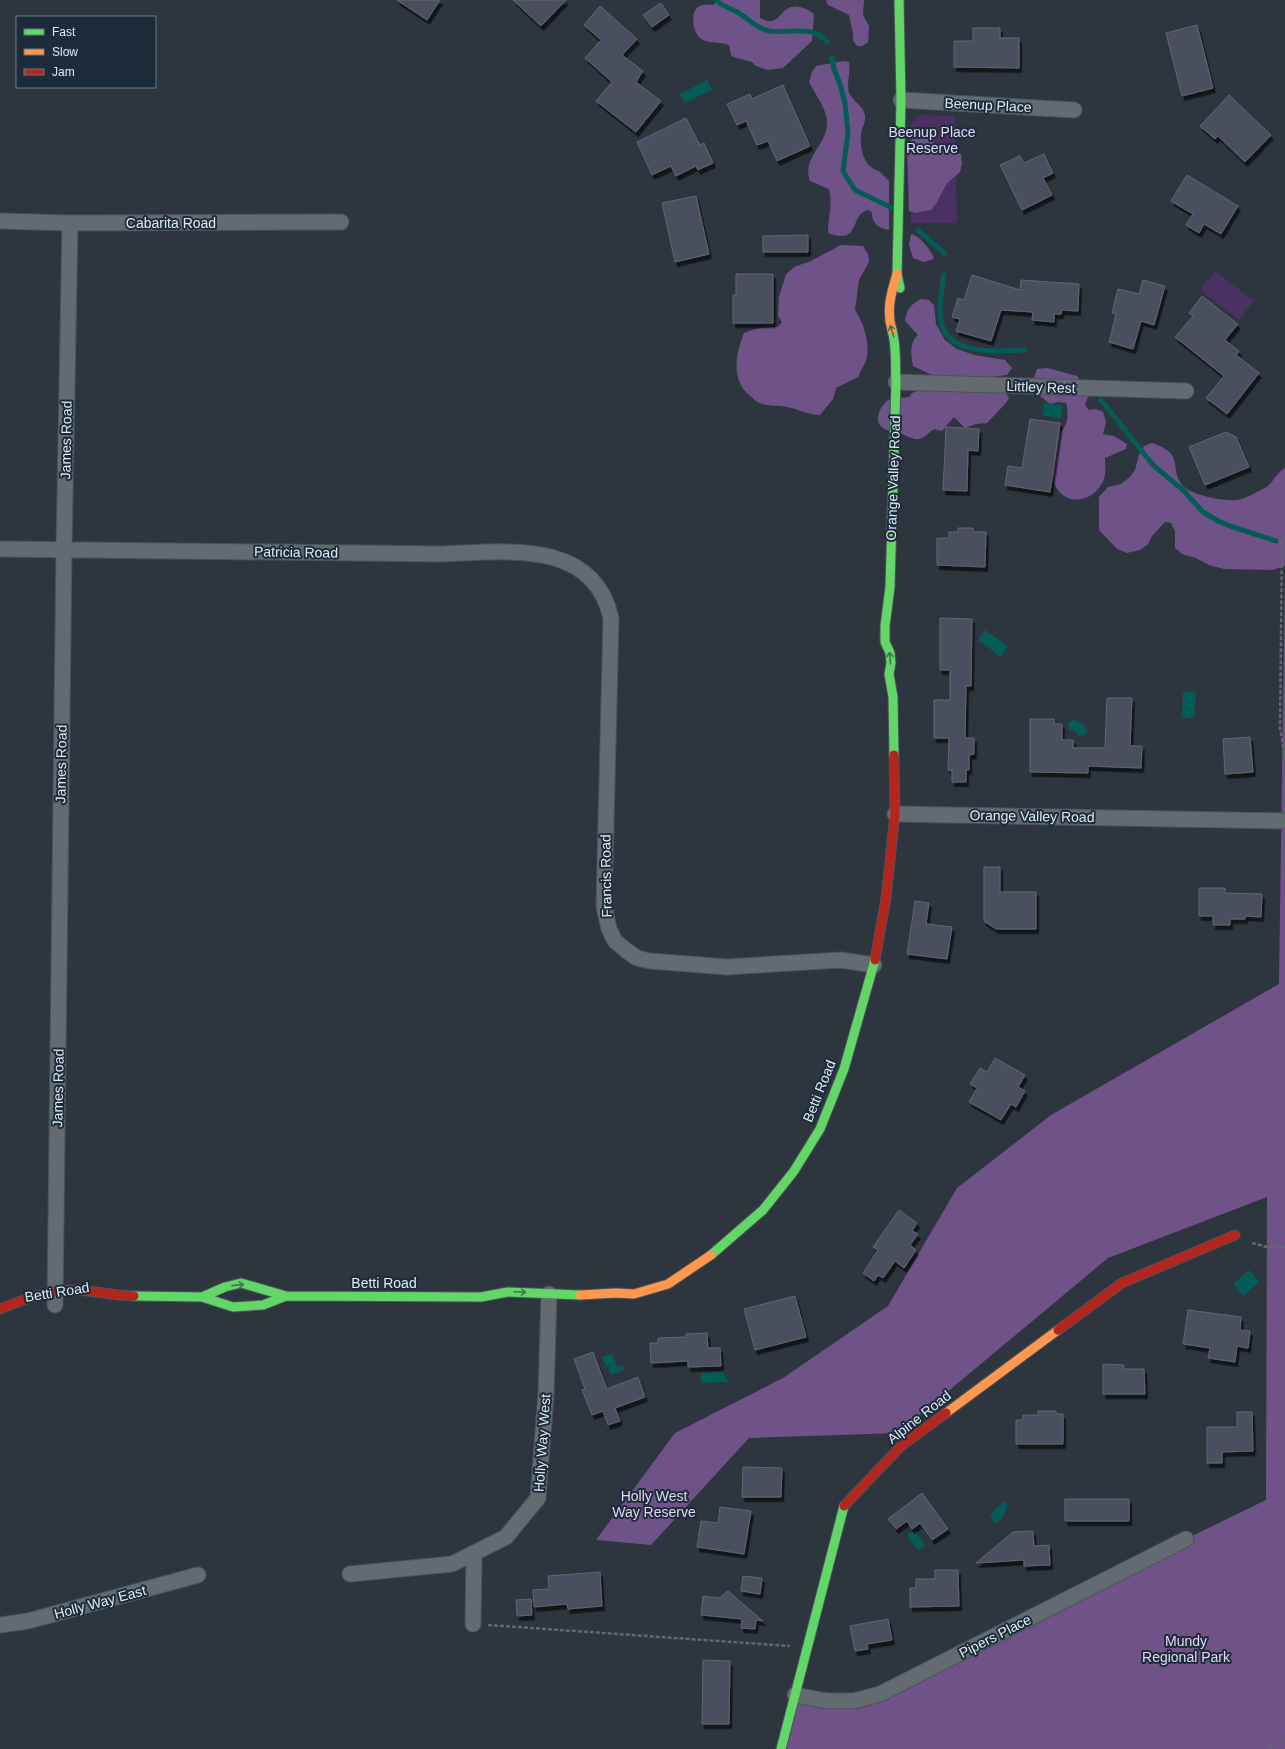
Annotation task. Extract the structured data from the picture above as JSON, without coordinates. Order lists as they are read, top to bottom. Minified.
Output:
{"streets":{"street":["Beenup Place","Cabarita Road","Littley Rest","James Road","Orange Valley Road","Patricia Road","Francis Road","Betti Road","Alpine Road","Holly Way West","Holly Way East","Pipers Place"]},"crossings":[["Beenup Place","Orange Valley Road"],["Cabarita Road","James Road"],["Littley Rest","Orange Valley Road"],["James Road","Patricia Road"],["James Road","Betti Road"],["Orange Valley Road","Betti Road"],["Patricia Road","Francis Road"],["Francis Road","Betti Road"],["Betti Road","Holly Way West"],["Alpine Road","Pipers Place"]],"parks":["Beenup Place Reserve","Holly West Way Reserve","Mundy Regional Park"],"legend":["Fast","Slow","Jam"]}
